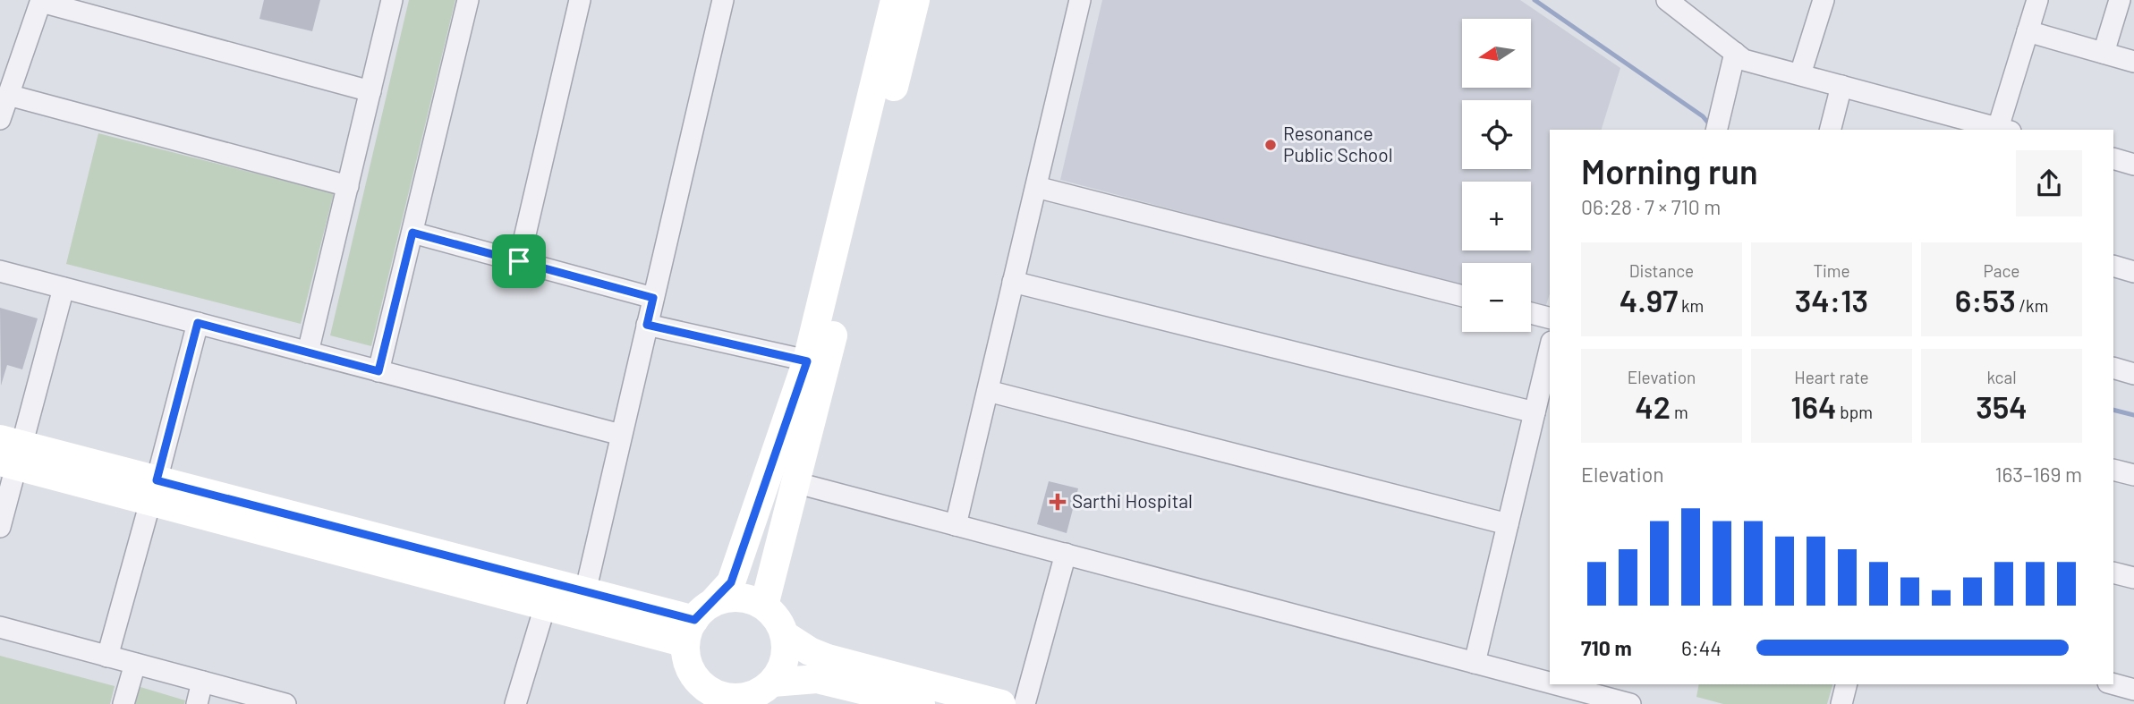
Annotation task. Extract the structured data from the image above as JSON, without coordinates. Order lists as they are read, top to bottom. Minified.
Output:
{"places":{"other":["Resonance Public School"],"health":["Sarthi Hospital"]},"north":"left","page":{"map_buttons":["+","−"],"heading":["Morning run","06:28 · 7 × 710 m"],"stats":[["Distance","4.97 km"],["Time","34:13"],["Pace","6:53 /km"],["Elevation","42 m"],["Heart rate","164 bpm"],["kcal","354"]],"chart":["Elevation","163–169 m"],"list":[{"name":"710 m","note":"6:44"}]}}
